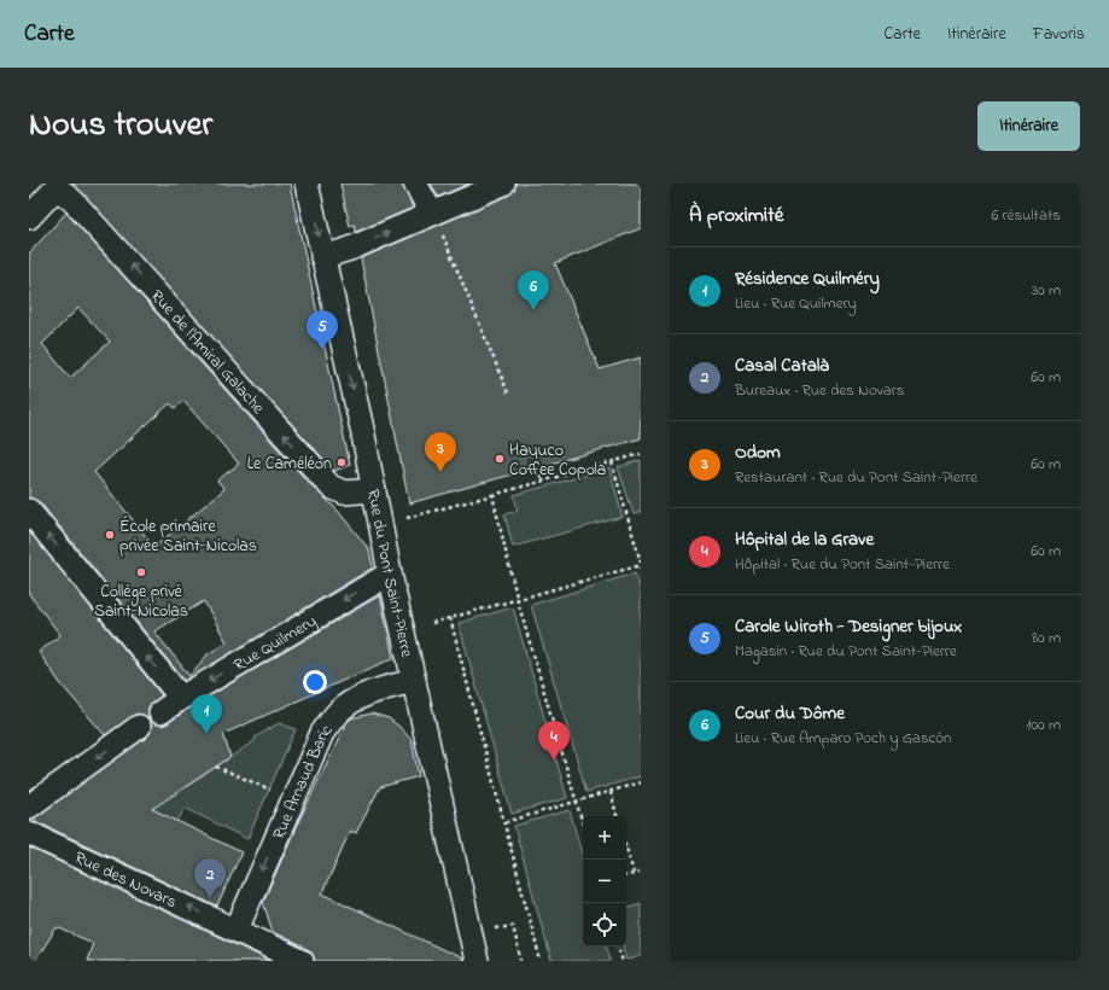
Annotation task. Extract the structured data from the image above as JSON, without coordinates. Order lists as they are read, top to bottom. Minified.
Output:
{"streets":{"street":["Rue de l'Amiral Galache","Rue du Pont Saint-Pierre","Rue Quilmery","Rue Arnaud Baric","Rue des Novars"]},"crossings":[["Rue de l'Amiral Galache","Rue du Pont Saint-Pierre"],["Rue du Pont Saint-Pierre","Rue Quilmery"],["Rue du Pont Saint-Pierre","Rue Arnaud Baric"],["Rue Arnaud Baric","Rue des Novars"]],"one_way":["Rue de l'Amiral Galache","Rue du Pont Saint-Pierre","Rue Quilmery","Rue Arnaud Baric","Rue des Novars"],"places":["Hayuco Coffee Copola","Le Caméléon","École primaire privée Saint-Nicolas","Collège privé Saint-Nicolas"],"page":{"header":"Carte","nav":["Carte","Itinéraire","Favoris"],"title":"Nous trouver","buttons":"Itinéraire","heading":["À proximité","6 résultats"],"list":[{"mark":"1","name":"Résidence Quilméry","note":"Lieu · Rue Quilmery","value":"30 m"},{"mark":"2","name":"Casal Català","note":"Bureaux · Rue des Novars","value":"60 m"},{"mark":"3","name":"Odom","note":"Restaurant · Rue du Pont Saint-Pierre","value":"60 m"},{"mark":"4","name":"Hôpital de la Grave","note":"Hôpital · Rue du Pont Saint-Pierre","value":"60 m"},{"mark":"5","name":"Carole Wiroth - Designer bijoux","note":"Magasin · Rue du Pont Saint-Pierre","value":"80 m"},{"mark":"6","name":"Cour du Dôme","note":"Lieu · Rue Amparo Poch y Gascón","value":"100 m"}],"pins":["6","5","3","1","4","2"],"map_buttons":["+","−"]}}
